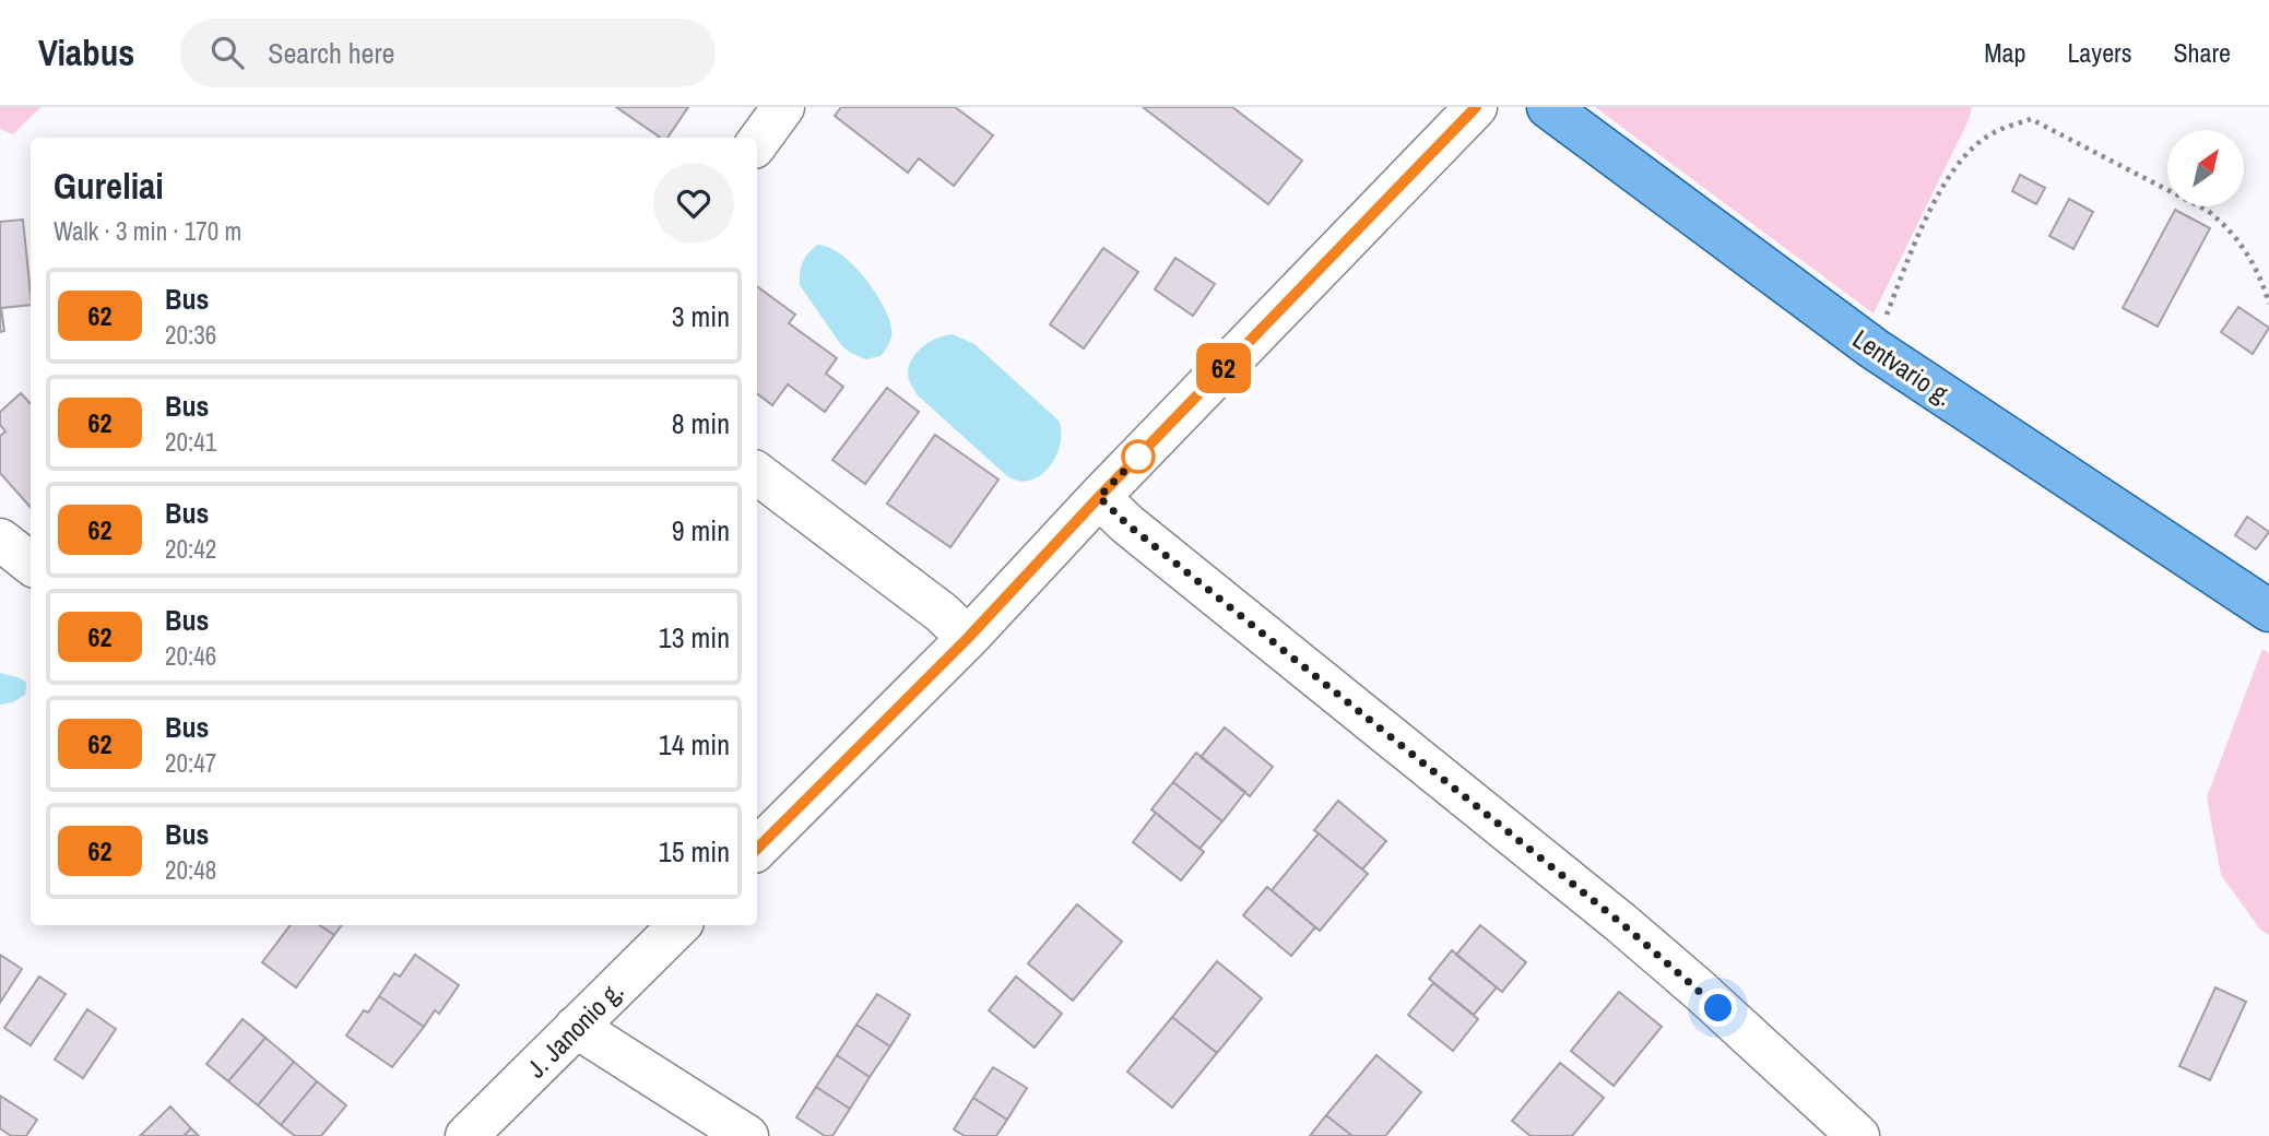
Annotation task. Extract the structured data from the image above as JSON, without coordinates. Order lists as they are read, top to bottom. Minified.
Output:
{"streets":{"main road":["Lentvario g."],"street":["J. Janonio g."]},"lines":["bus line 62"],"north":"top right","page":{"header":"Viabus","search":"Search here","nav":["Map","Layers","Share"],"on_map":"62","heading":["Gureliai","Walk · 3 min · 170 m"],"list":[{"mark":"62","name":"Bus","note":"20:36","value":"3 min"},{"mark":"62","name":"Bus","note":"20:41","value":"8 min"},{"mark":"62","name":"Bus","note":"20:42","value":"9 min"},{"mark":"62","name":"Bus","note":"20:46","value":"13 min"},{"mark":"62","name":"Bus","note":"20:47","value":"14 min"},{"mark":"62","name":"Bus","note":"20:48","value":"15 min"}]}}
